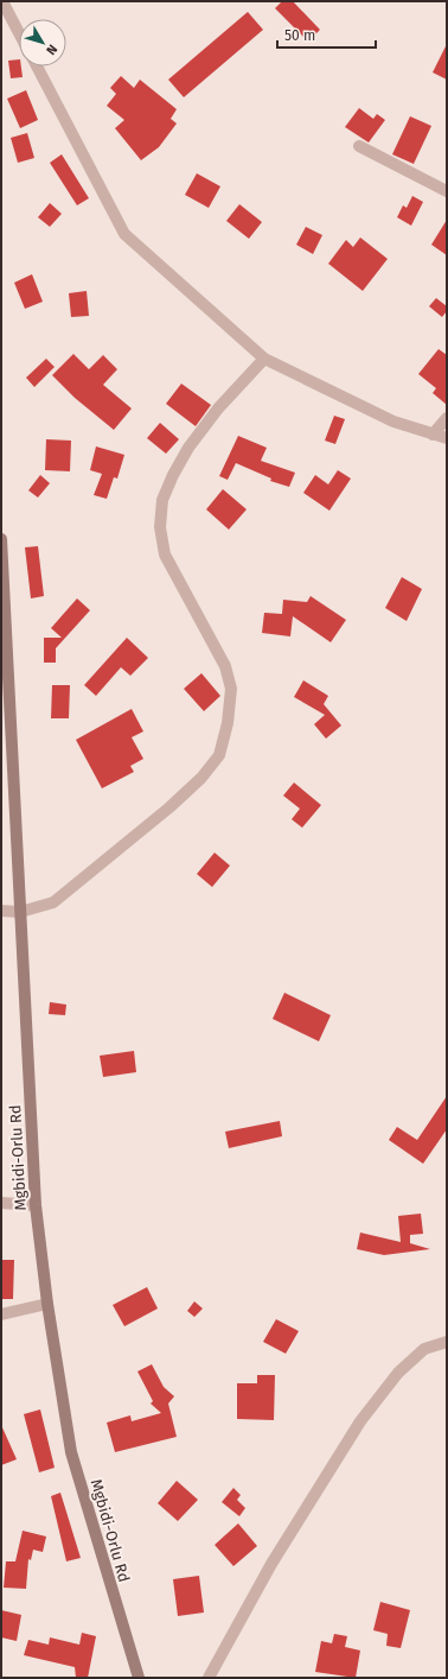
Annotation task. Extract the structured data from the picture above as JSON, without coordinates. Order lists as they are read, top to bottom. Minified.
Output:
{"streets":{"main road":["Mgbidi-Orlu Rd"]},"scale_bar":"50 m","north":"bottom right"}
